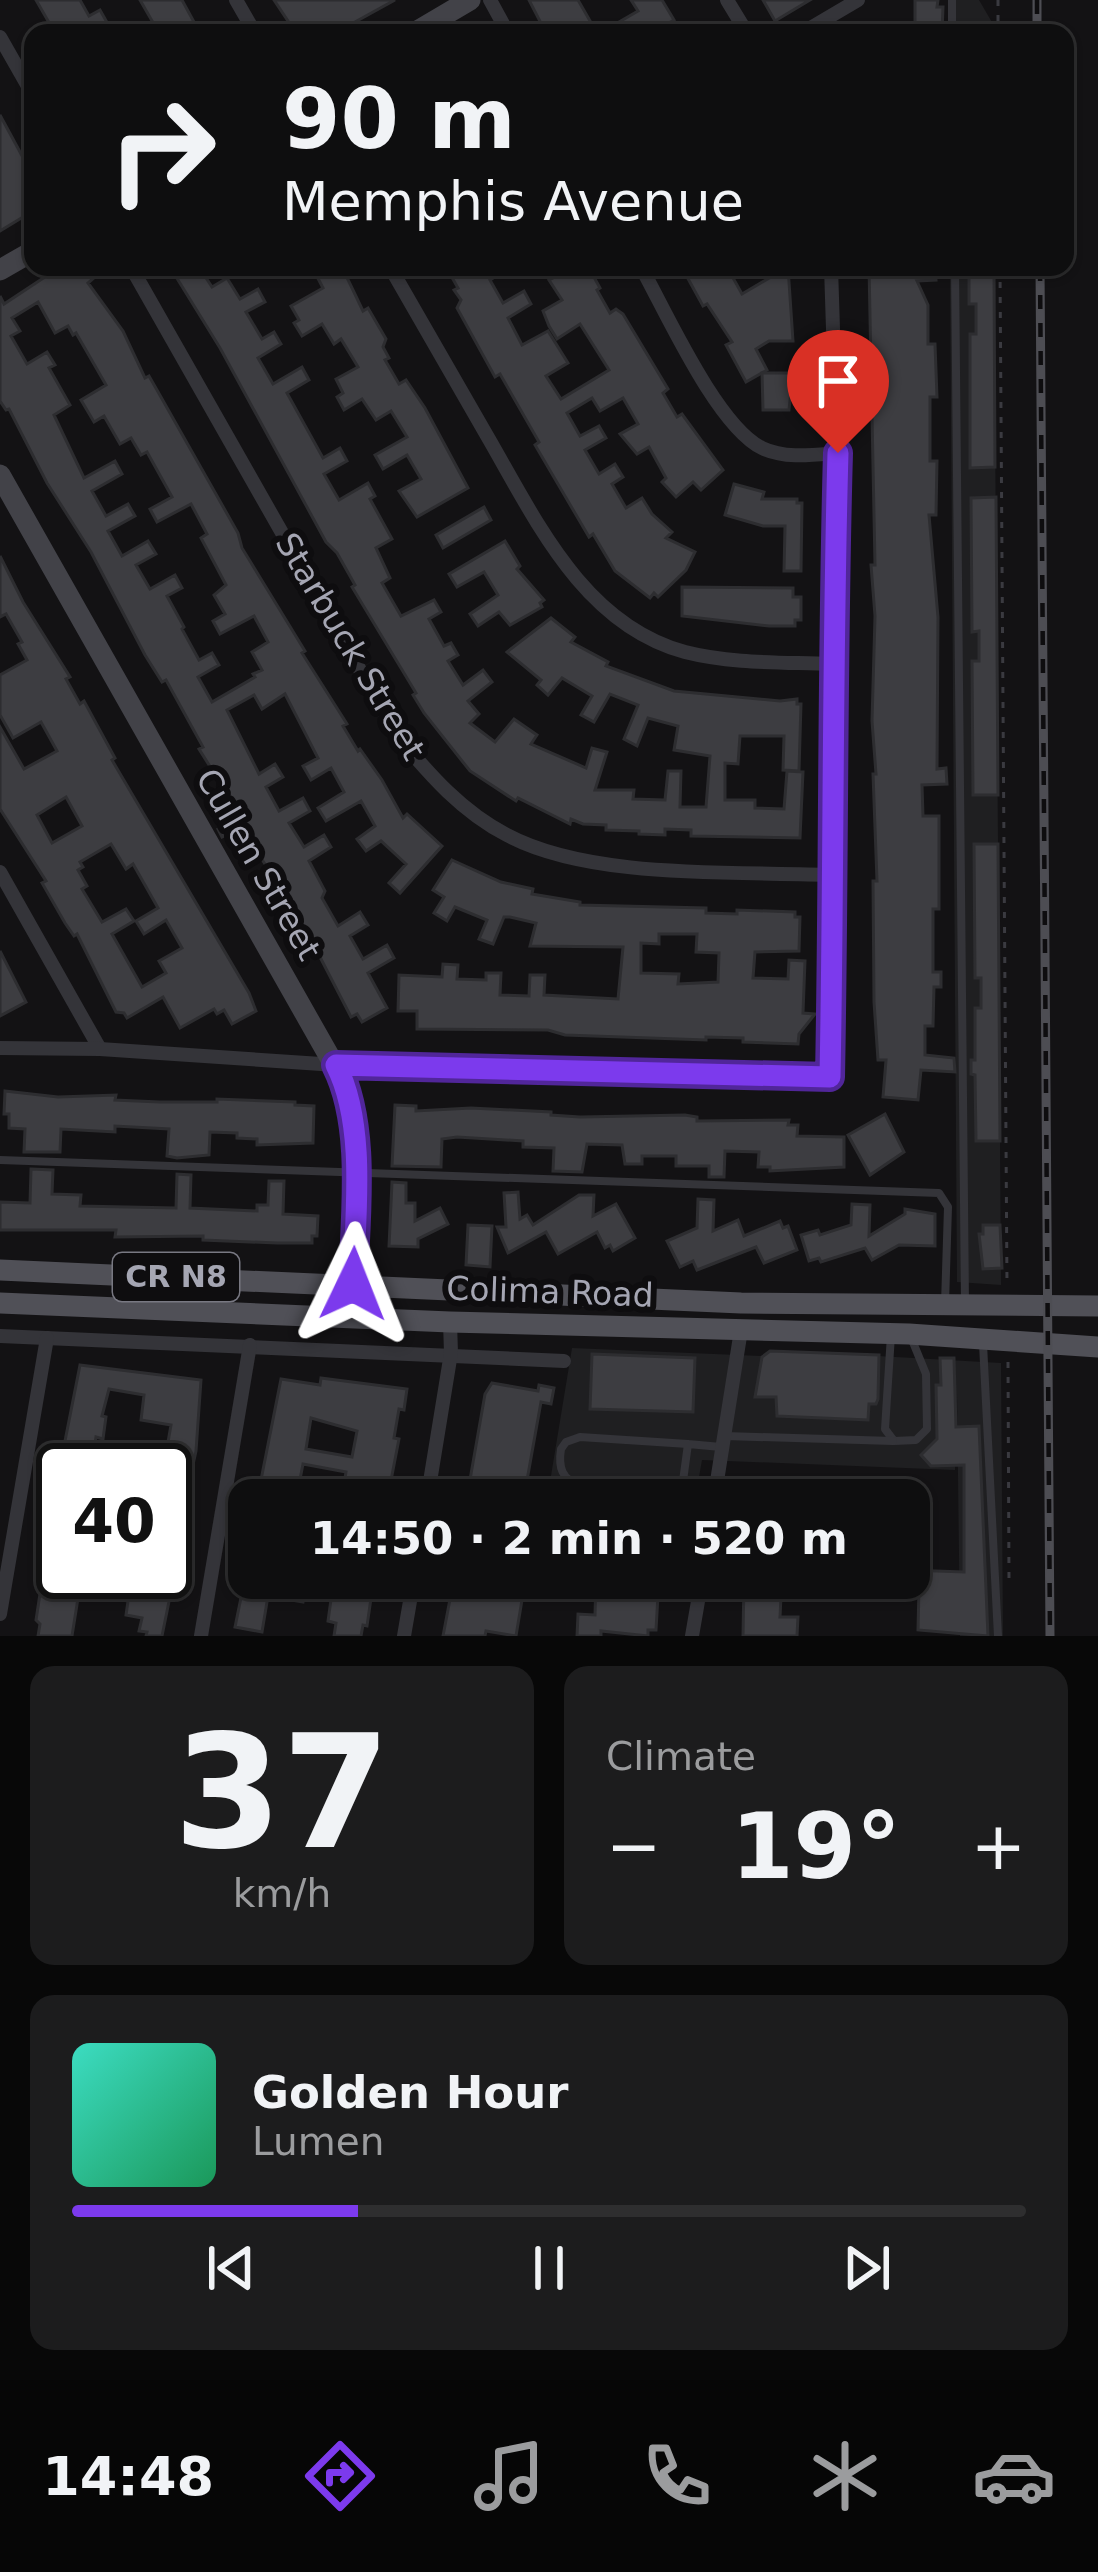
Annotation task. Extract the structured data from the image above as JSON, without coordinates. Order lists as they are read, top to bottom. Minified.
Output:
{"streets":{"main road":["CR N8","Colima Road"],"street":["Starbuck Street","Cullen Street"]},"crossings":[["Cullen Street","Colima Road"]],"page":{"turn":["90 m","Memphis Avenue"],"limit":"40","trip":"14:50 · 2 min · 520 m","tile":[["37","km/h"],"Climate"],"heat":["−","19°","+"],"song":["Golden Hour","Lumen"],"tabs":"14:48"}}
